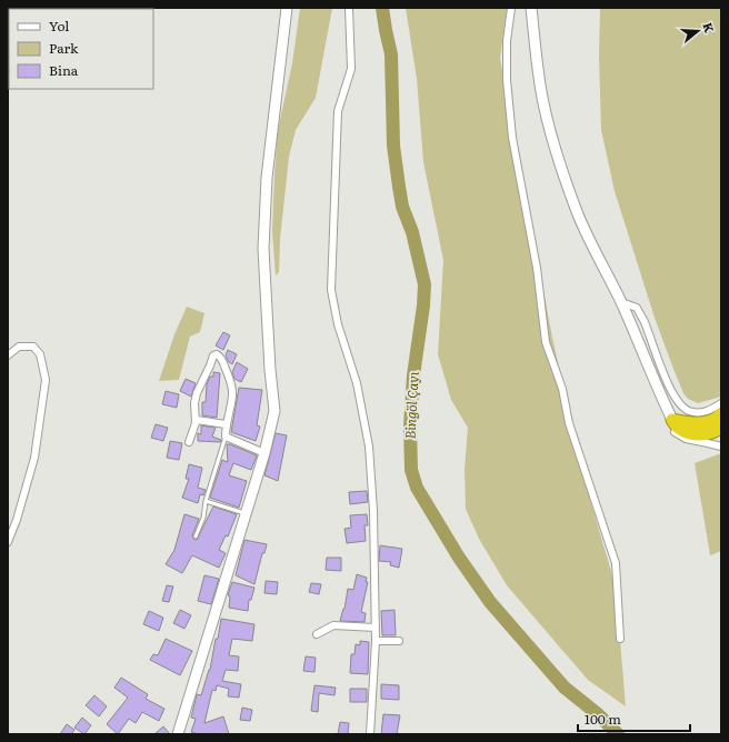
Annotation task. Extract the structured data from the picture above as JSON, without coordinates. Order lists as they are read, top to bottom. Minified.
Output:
{"water":["Bingöl Çayı"],"legend":["Yol","Park","Bina"],"scale_bar":"100 m","north":"right"}
